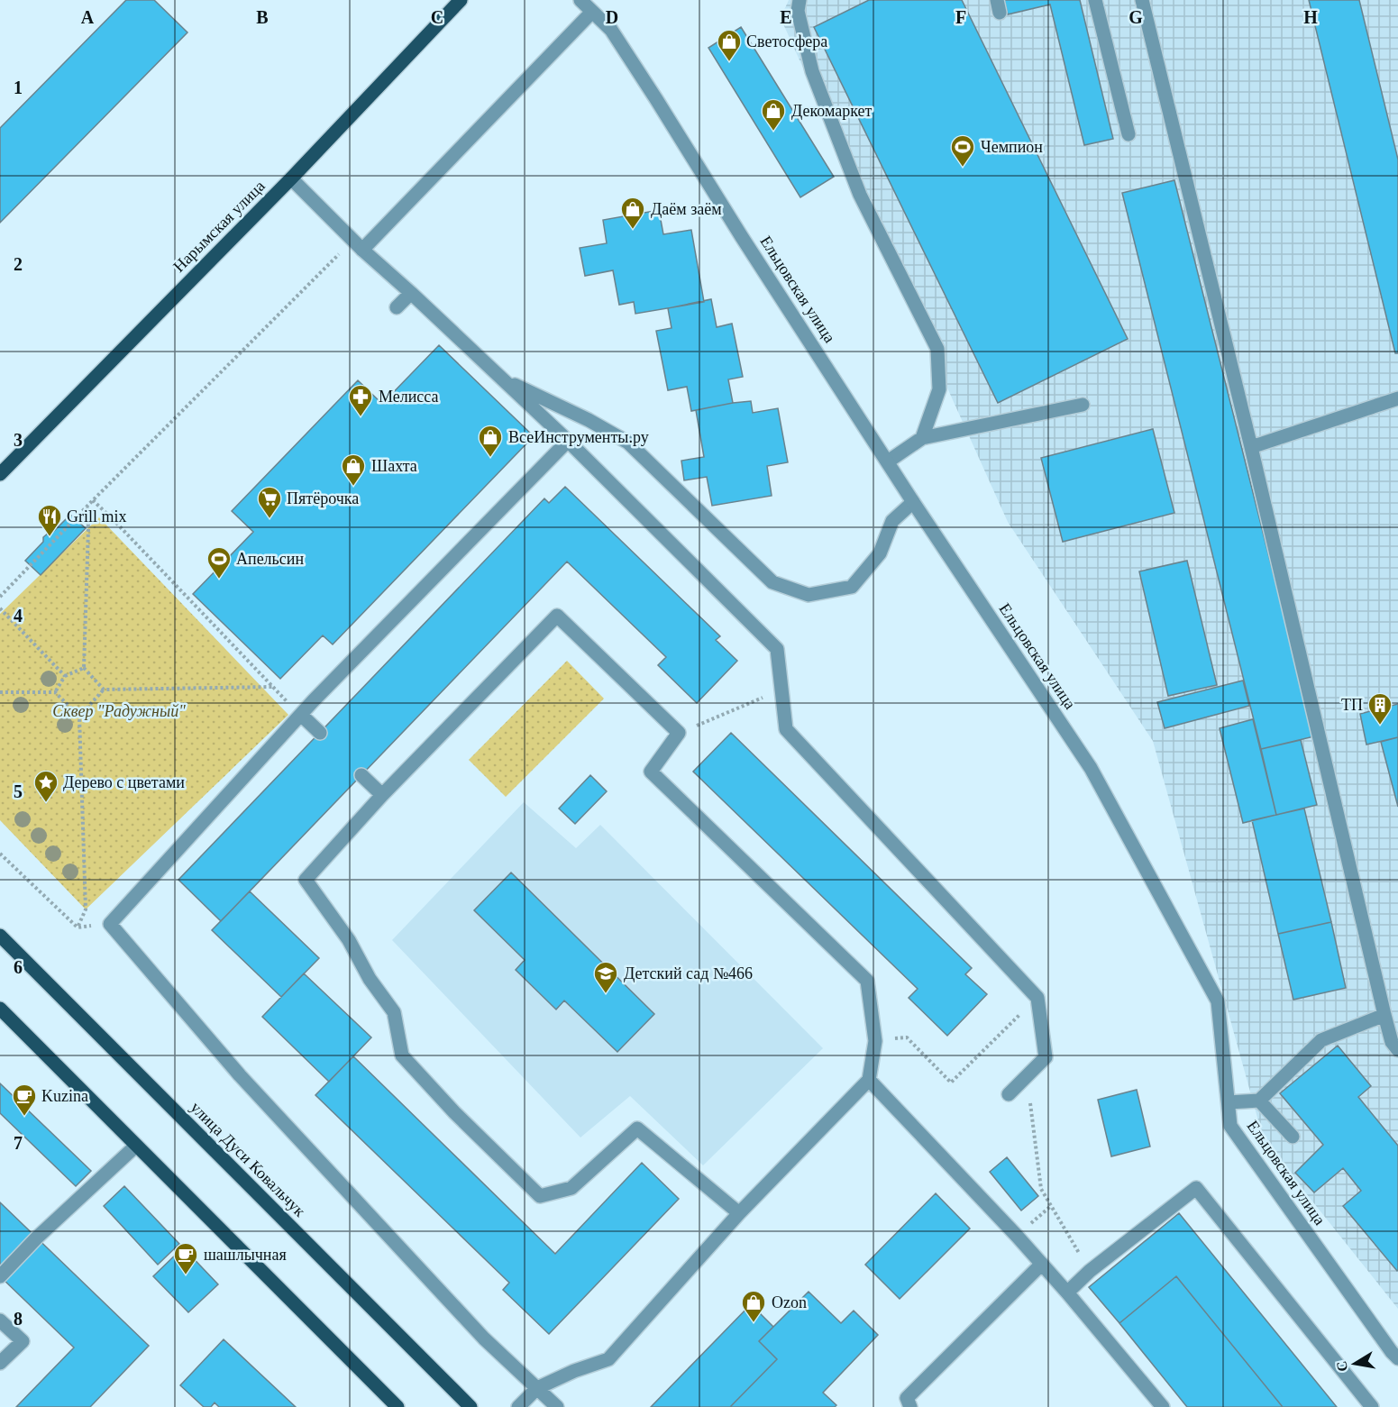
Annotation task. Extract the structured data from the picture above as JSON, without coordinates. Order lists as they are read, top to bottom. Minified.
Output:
{"streets":{"main road":["Нарымская улица","улица Дуси Ковальчук"],"street":["Ельцовская улица"]},"parks":["Сквер \"Радужный\""],"places":{"shop":["Светосфера","Декомаркет","Даём заём","ВсеИнструменты.ру","Шахта","Ozon"],"sports":["Чемпион","Апельсин"],"pharmacy":["Мелисса"],"supermarket":["Пятёрочка"],"restaurant":["Grill mix"],"building":["ТП"],"place":["Дерево с цветами"],"school or university":["Детский сад №466"],"cafe":["Kuzina","шашлычная"]},"north":"left","grid":{"columns":["A","B","C","D","E","F","G","H"],"rows":["1","2","3","4","5","6","7","8"]}}
